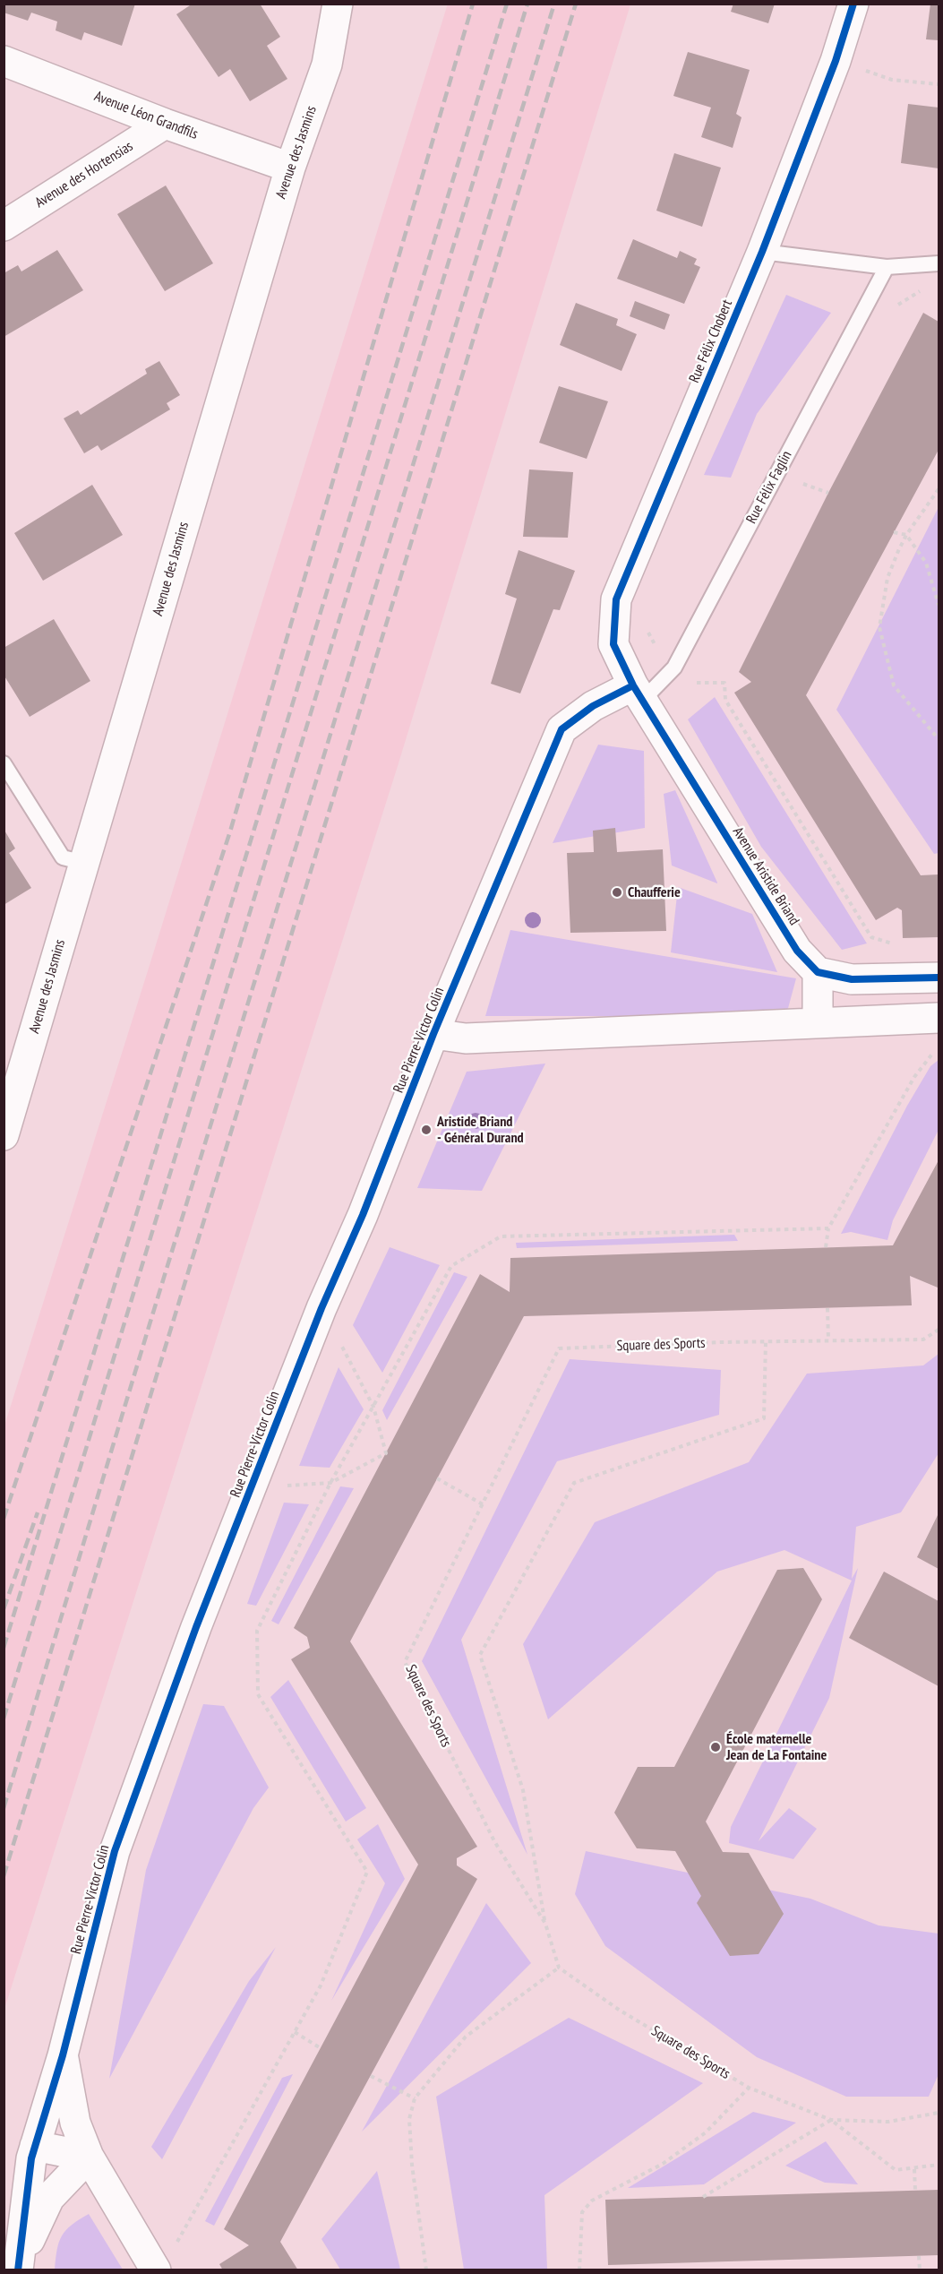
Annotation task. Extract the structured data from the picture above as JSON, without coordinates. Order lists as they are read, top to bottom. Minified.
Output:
{"streets":{"street":["Avenue Léon Grandfils","Avenue des Jasmins","Avenue des Hortensias","Rue Félix Chobert","Avenue Aristide Briand","Rue Pierre-Victor Colin"],"lane":["Rue Félix Faglin"],"path":["Square des Sports"]},"crossings":[["Avenue Léon Grandfils","Avenue des Jasmins"],["Avenue Léon Grandfils","Avenue des Hortensias"],["Rue Félix Chobert","Rue Félix Faglin"],["Rue Félix Chobert","Avenue Aristide Briand"],["Rue Félix Chobert","Rue Pierre-Victor Colin"],["Rue Félix Faglin","Avenue Aristide Briand"],["Rue Félix Faglin","Rue Pierre-Victor Colin"],["Avenue Aristide Briand","Rue Pierre-Victor Colin"]],"places":["Chaufferie","Aristide Briand - Général Durand","École maternelle Jean de La Fontaine"]}
